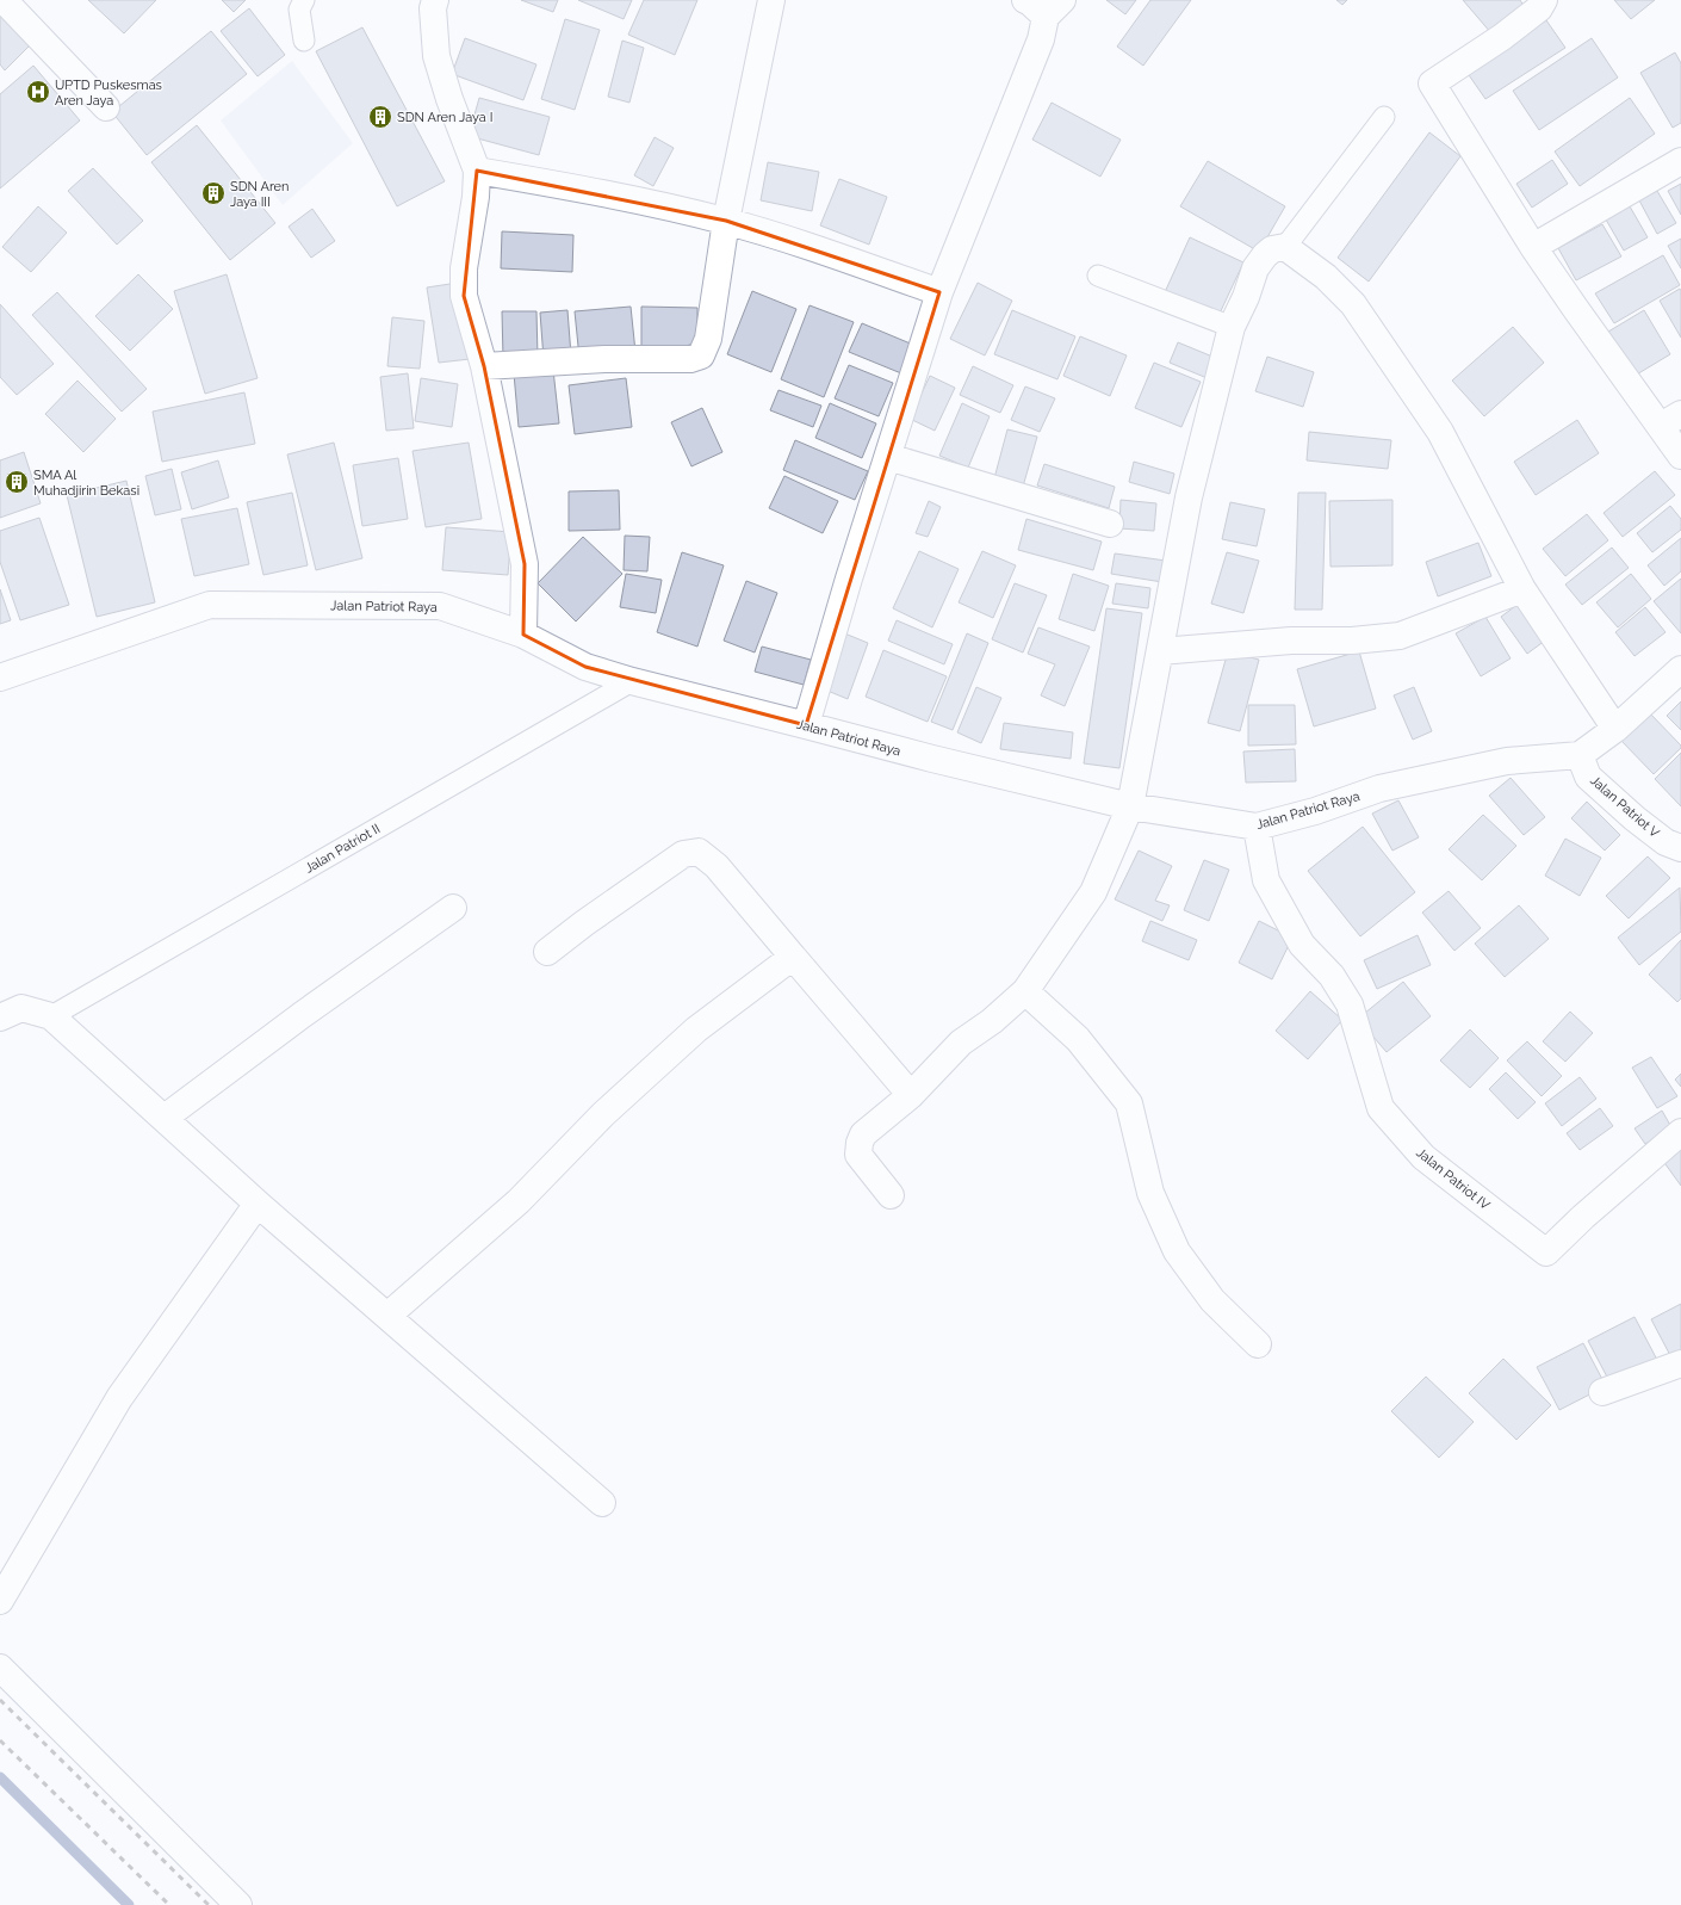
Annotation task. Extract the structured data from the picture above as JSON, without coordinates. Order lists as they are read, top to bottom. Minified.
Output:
{"streets":{"street":["Jalan Patriot Raya","Jalan Patriot V","Jalan Patriot IV"],"lane":["Jalan Patriot II"]},"crossings":[["Jalan Patriot Raya","Jalan Patriot V"],["Jalan Patriot Raya","Jalan Patriot II"],["Jalan Patriot Raya","Jalan Patriot IV"]],"places":{"hospital":["UPTD Puskesmas Aren Jaya"],"building":["SDN Aren Jaya I","SDN Aren Jaya III","SMA Al Muhadjirin Bekasi"]}}
